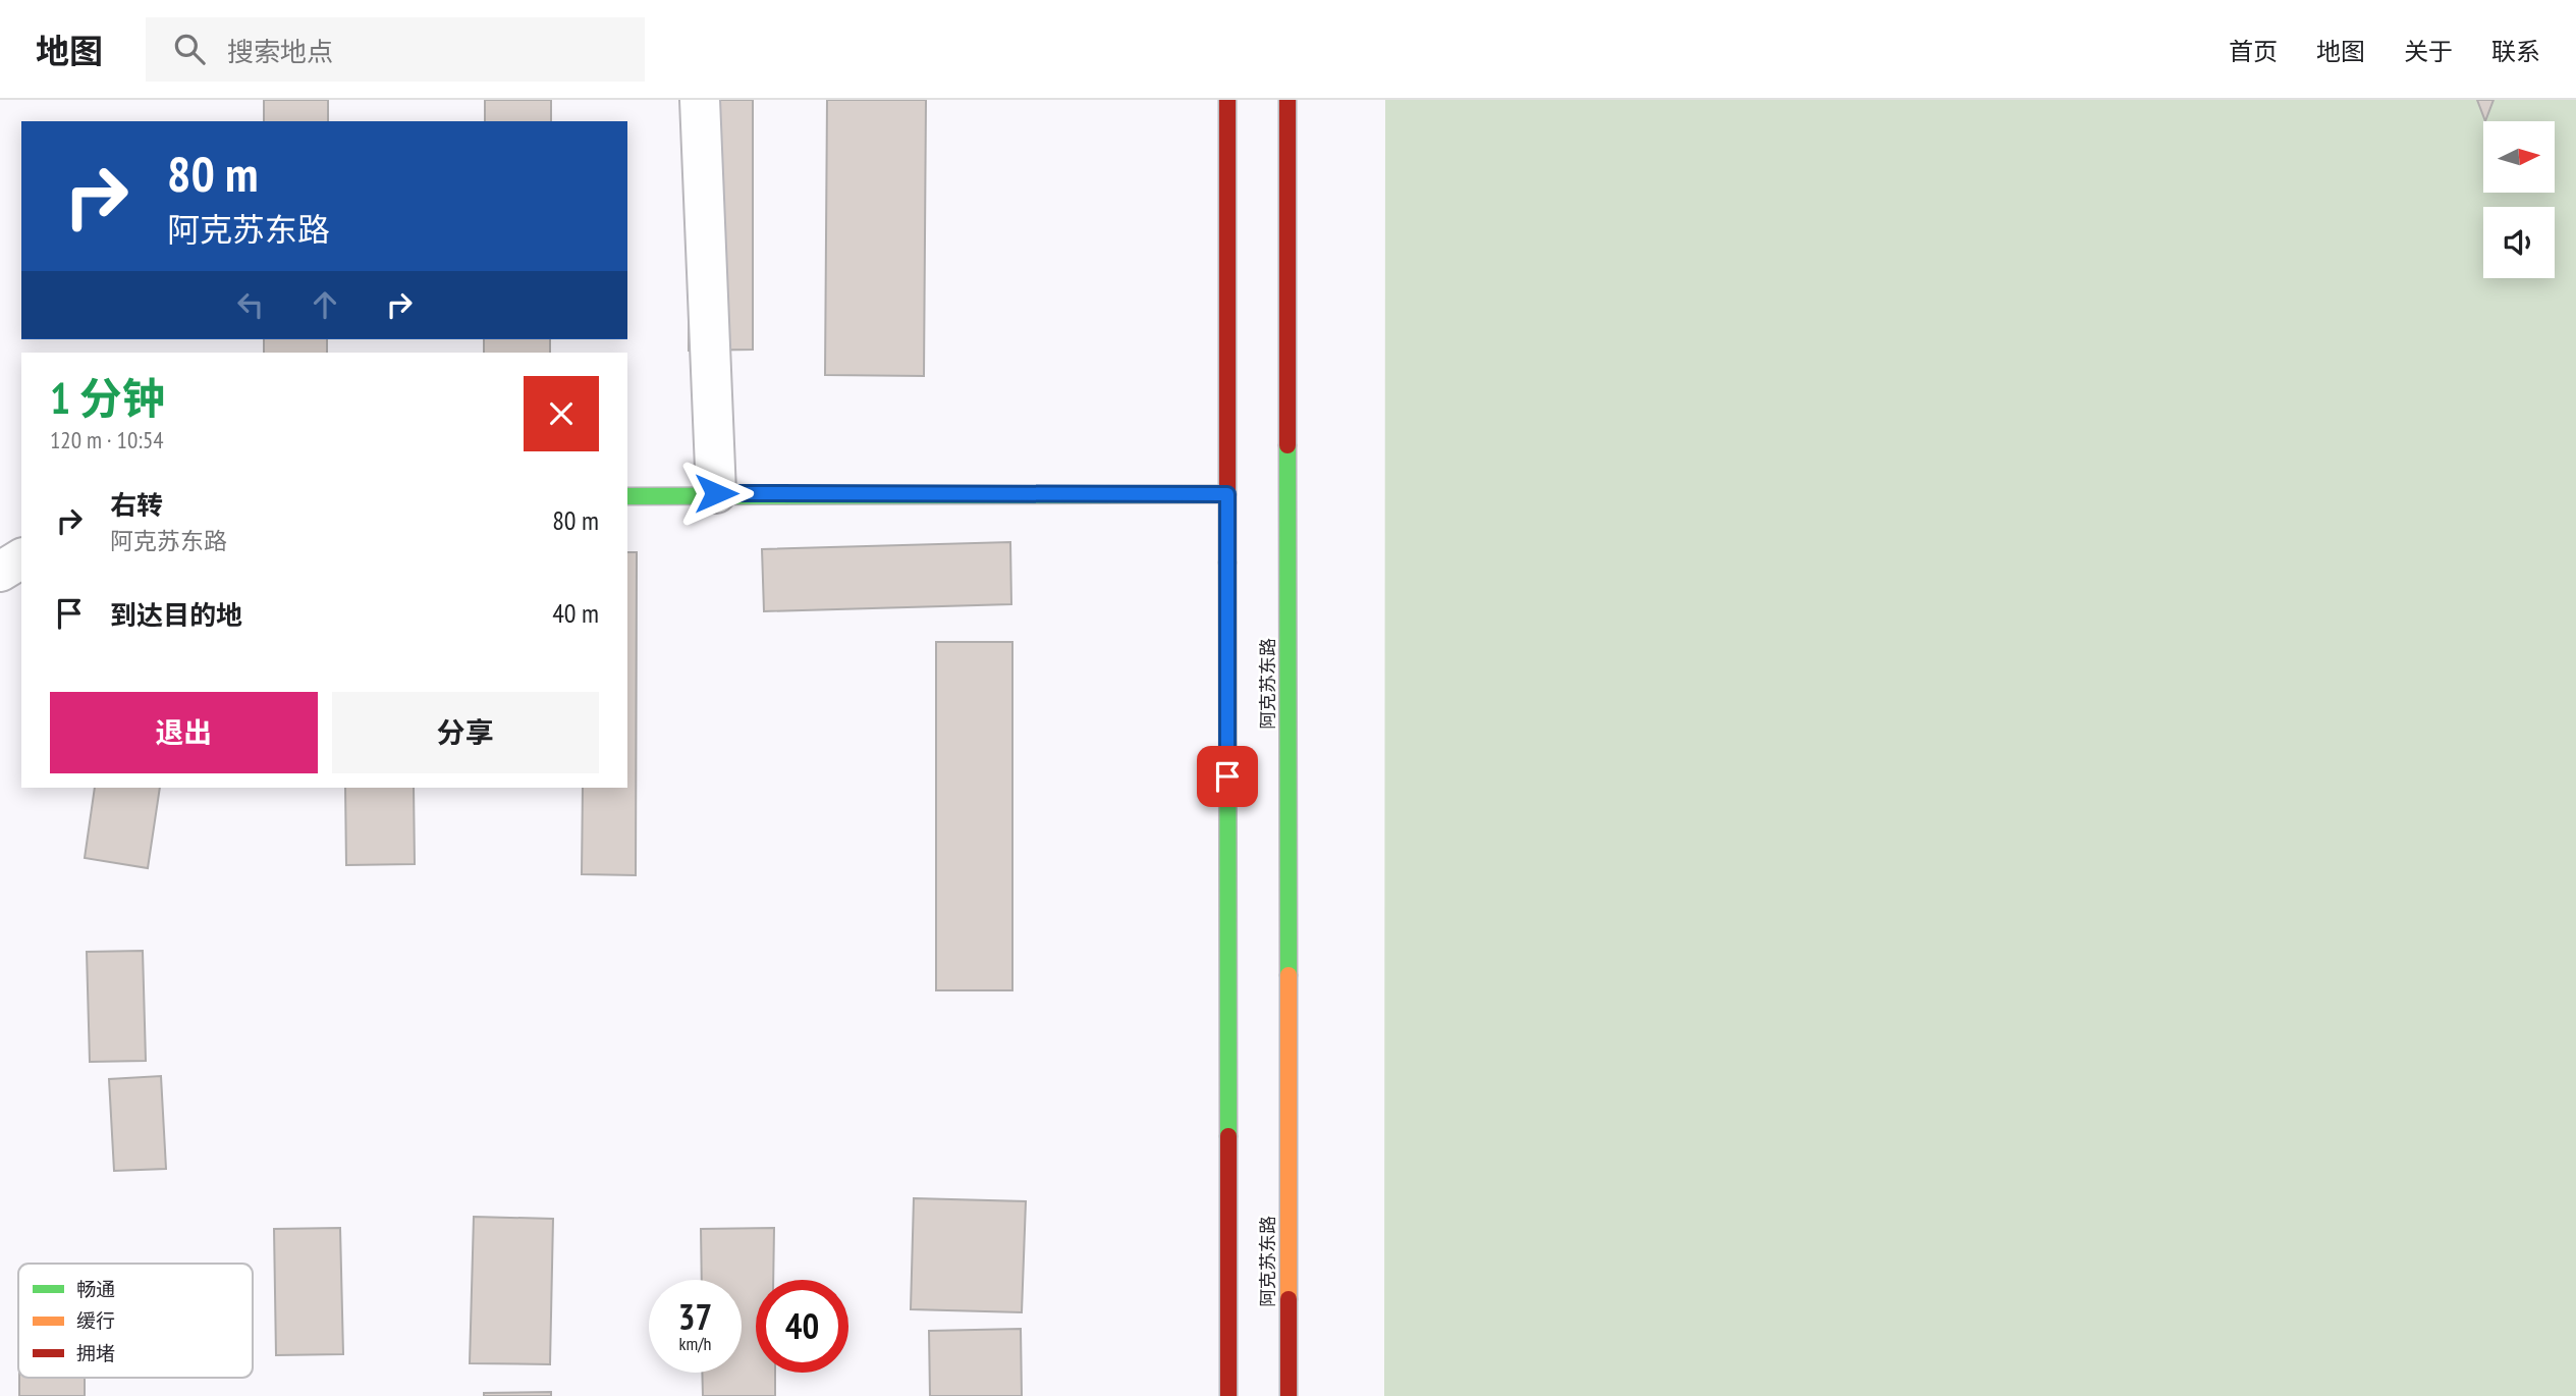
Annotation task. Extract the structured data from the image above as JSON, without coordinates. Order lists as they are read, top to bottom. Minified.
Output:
{"streets":{"main road":["阿克苏东路"]},"legend":["畅通","缓行","拥堵"],"north":"right","page":{"header":"地图","search":"搜索地点","nav":["首页","地图","关于","联系"],"turn":["80 m","阿克苏东路"],"heading":["1 分钟","120 m · 10:54"],"list":[{"name":"右转","note":"阿克苏东路","value":"80 m"},{"name":"到达目的地","value":"40 m"}],"buttons":["退出","分享"],"speed":"37 km/h","limit":"40"}}
